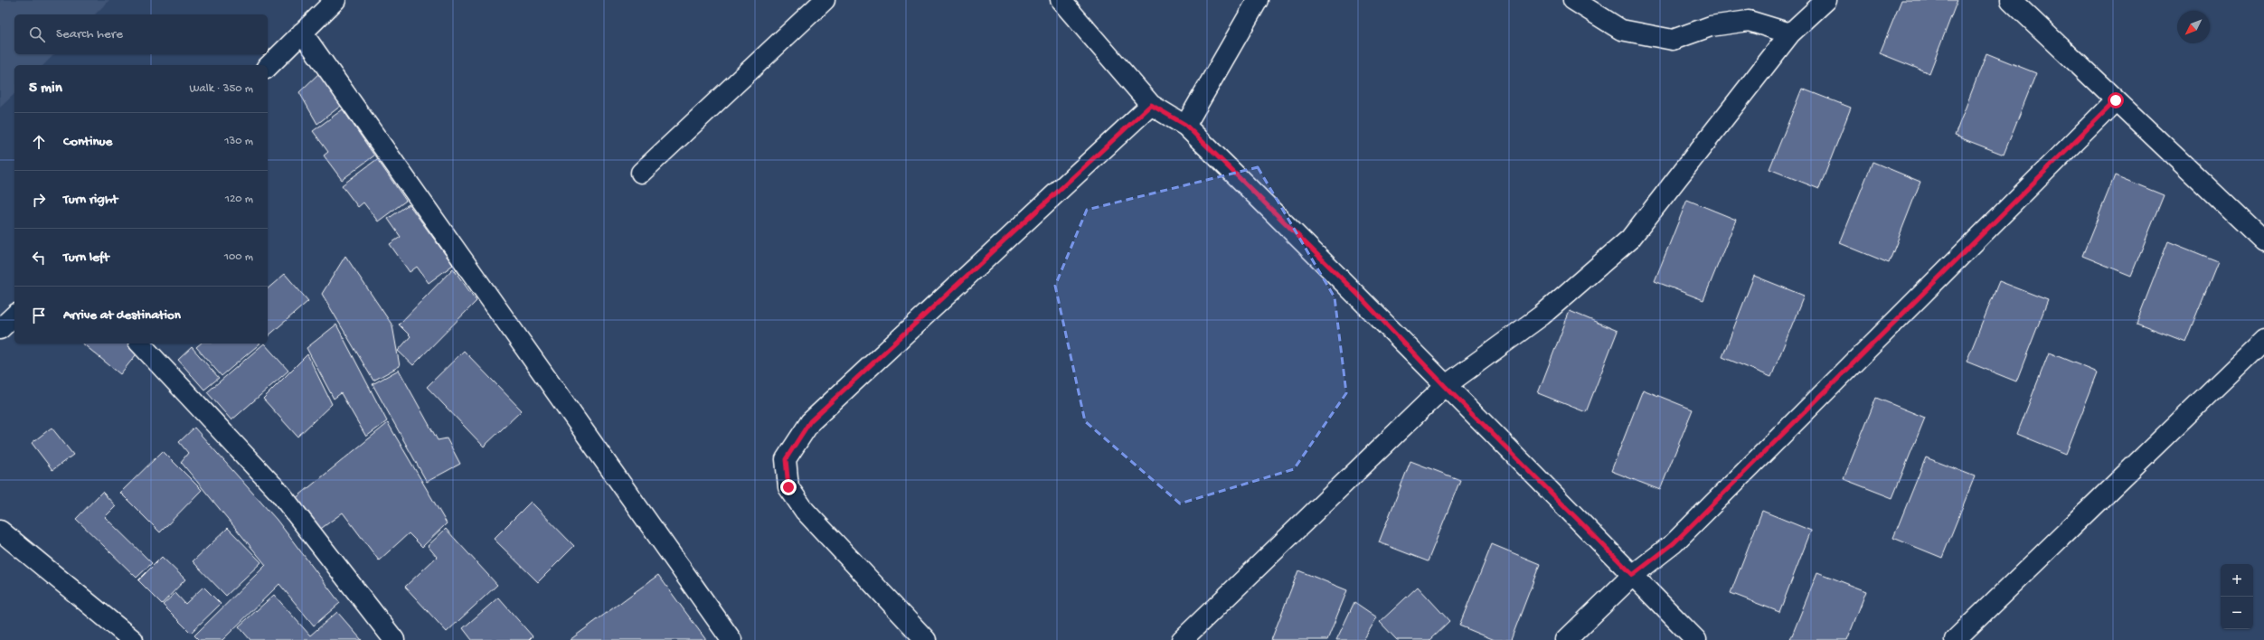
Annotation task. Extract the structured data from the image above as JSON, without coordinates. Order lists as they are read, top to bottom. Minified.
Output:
{"north":"bottom left","page":{"search":"Search here","heading":["5 min","Walk · 350 m"],"list":[["Continue","130 m"],["Turn right","120 m"],["Turn left","100 m"],"Arrive at destination"],"map_buttons":["+","−"]}}
